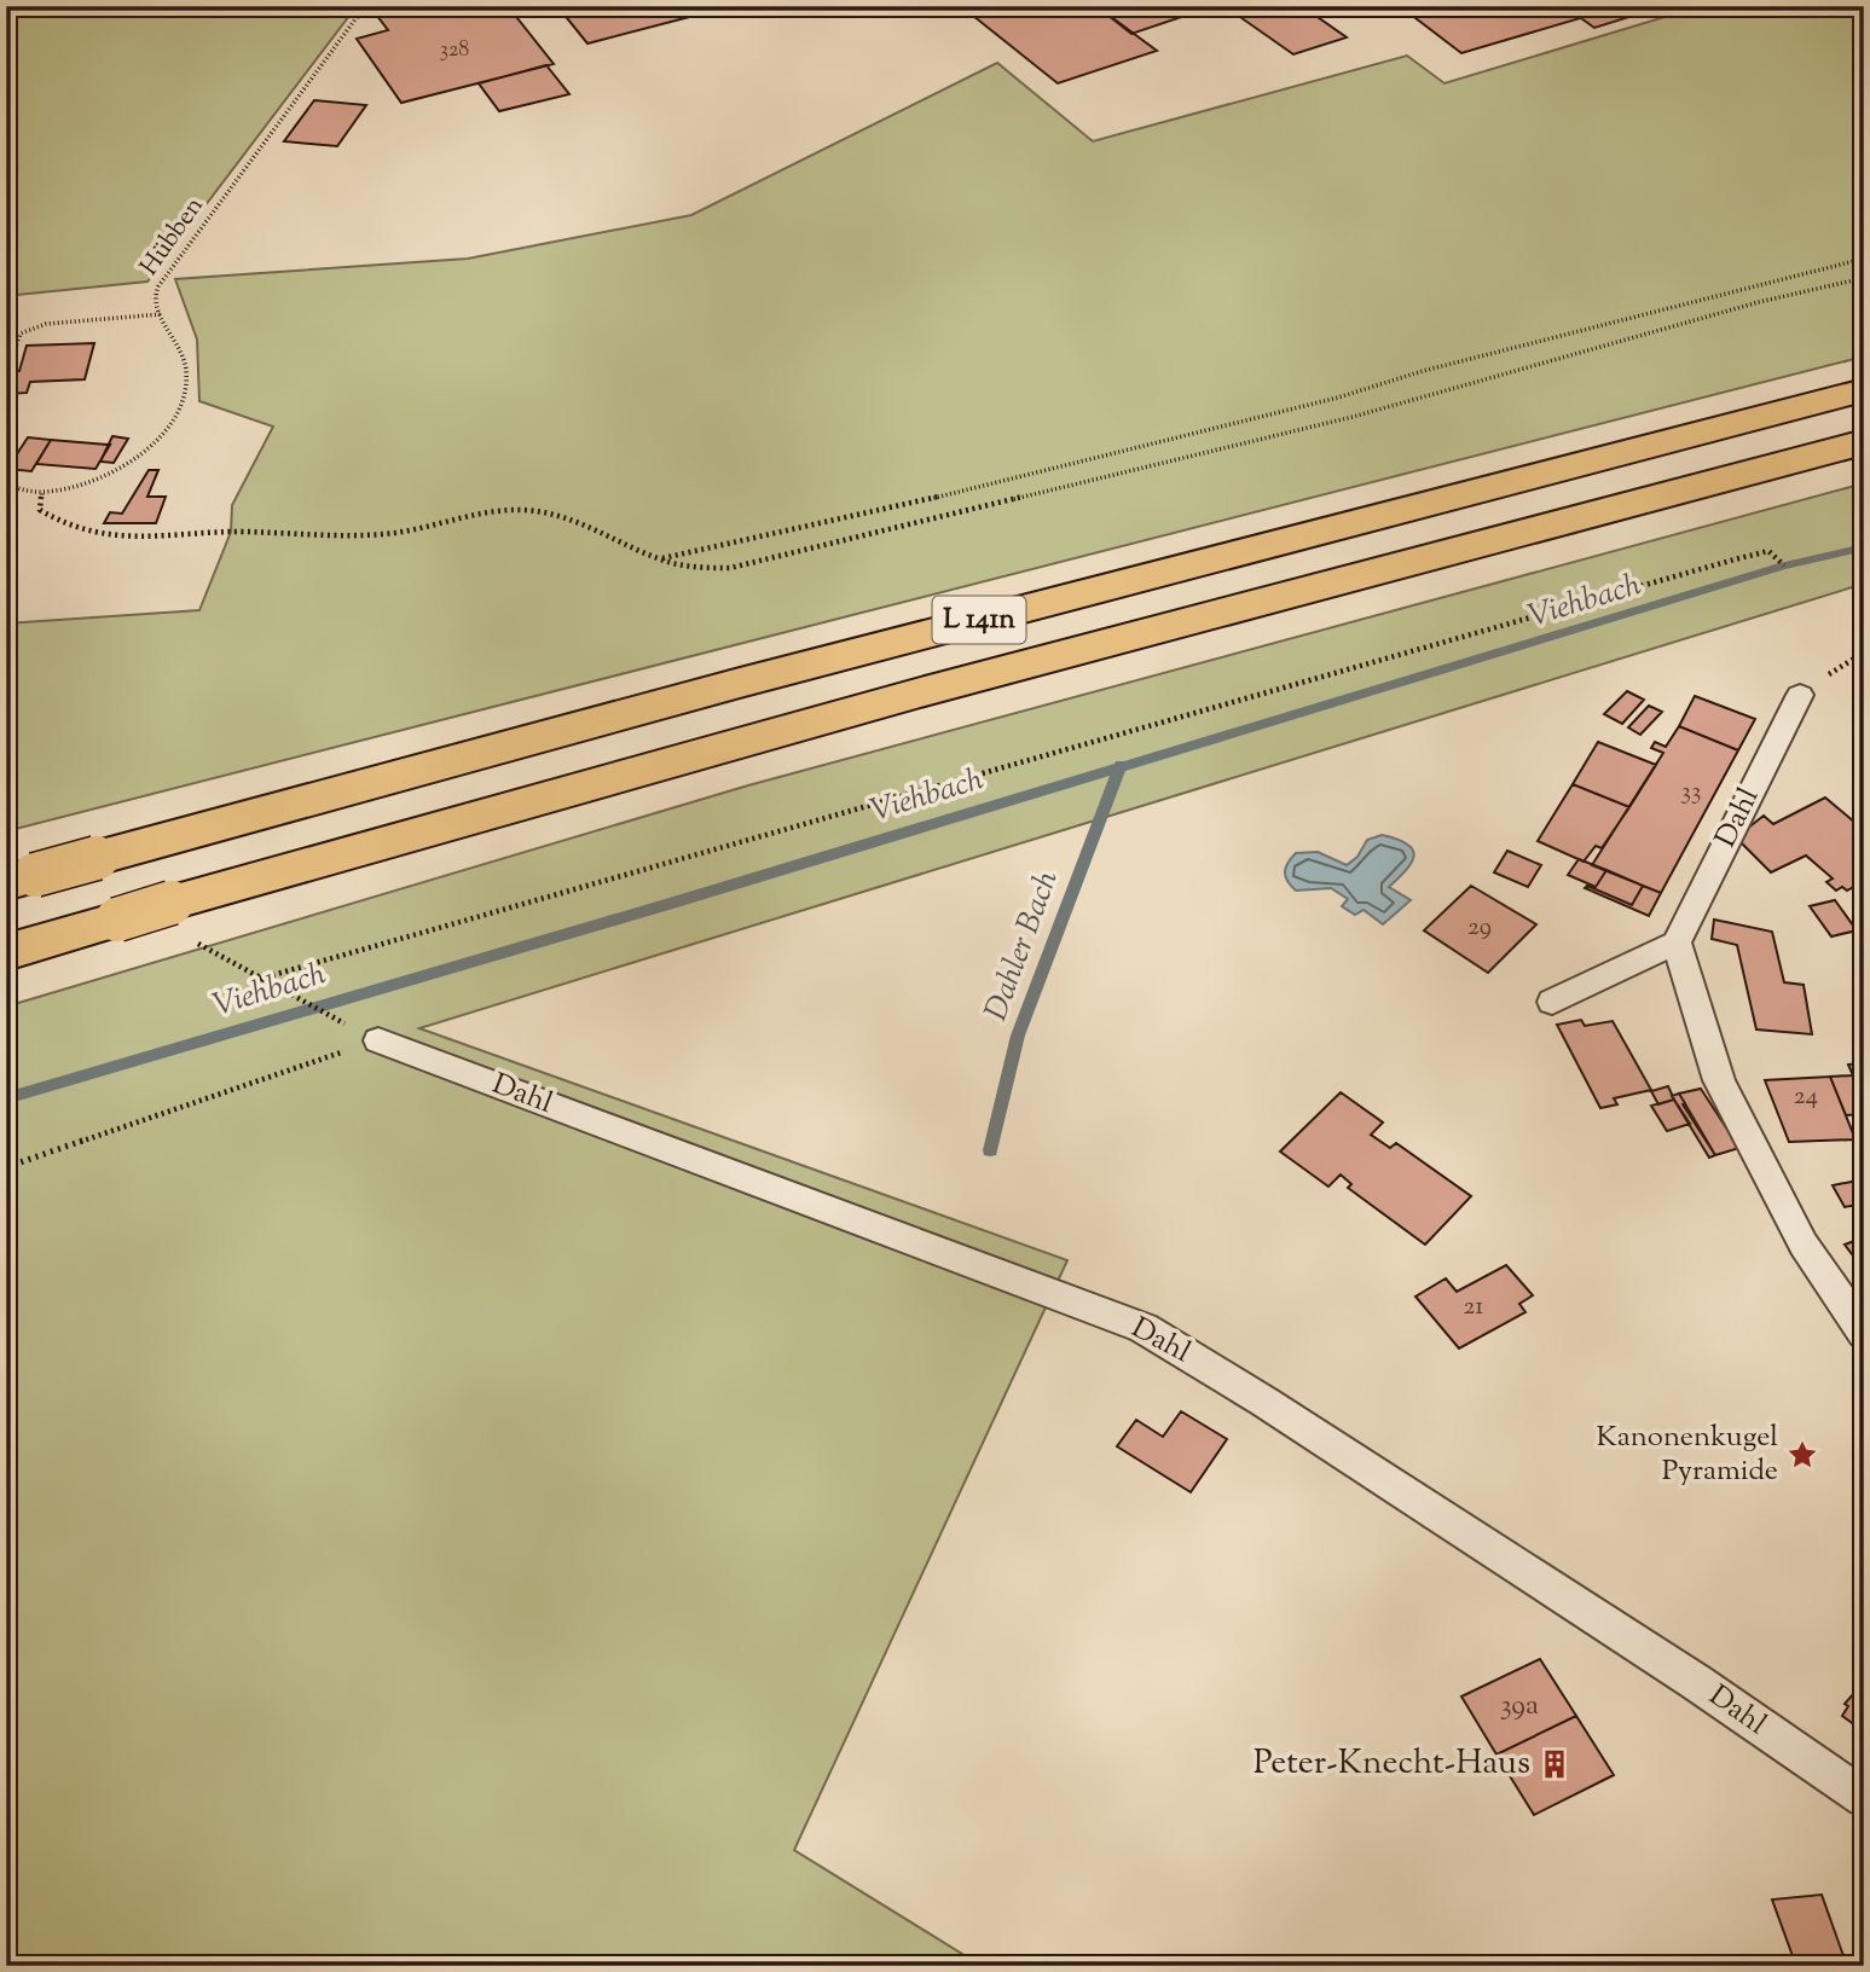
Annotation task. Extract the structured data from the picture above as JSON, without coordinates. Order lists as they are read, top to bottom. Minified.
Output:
{"streets":{"highway":["L 141n"],"lane":["Dahl"],"path":["Hübben"]},"water":["Viehbach","Dahler Bach"],"places":{"place":["Kanonenkugel Pyramide"],"building":["Peter-Knecht-Haus"]},"house_numbers":["328","33","29","24","21","39a"]}
